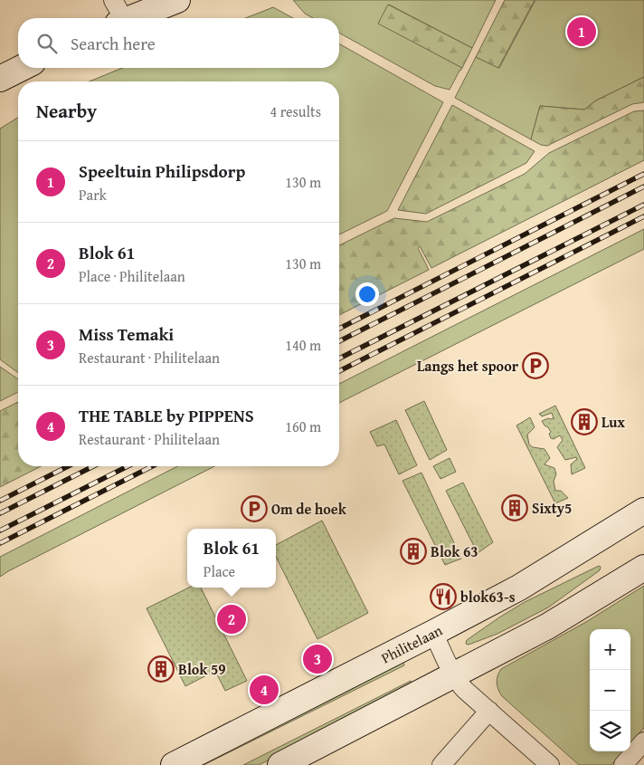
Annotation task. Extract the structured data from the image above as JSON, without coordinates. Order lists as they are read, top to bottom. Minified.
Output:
{"streets":{"street":["Philitelaan"]},"places":{"parking":["Langs het spoor","Om de hoek"],"building":["Lux","Sixty5","Blok 63","Blok 59"],"restaurant":["blok63-s"]},"page":{"pins":["1","2","3","4"],"search":"Search here","heading":["Nearby","4 results"],"list":[{"mark":"1","name":"Speeltuin Philipsdorp","note":"Park","value":"130 m"},{"mark":"2","name":"Blok 61","note":"Place · Philitelaan","value":"130 m"},{"mark":"3","name":"Miss Temaki","note":"Restaurant · Philitelaan","value":"140 m"},{"mark":"4","name":"THE TABLE by PIPPENS","note":"Restaurant · Philitelaan","value":"160 m"}],"popup":["Blok 61","Place"],"map_buttons":["+","−"]}}
